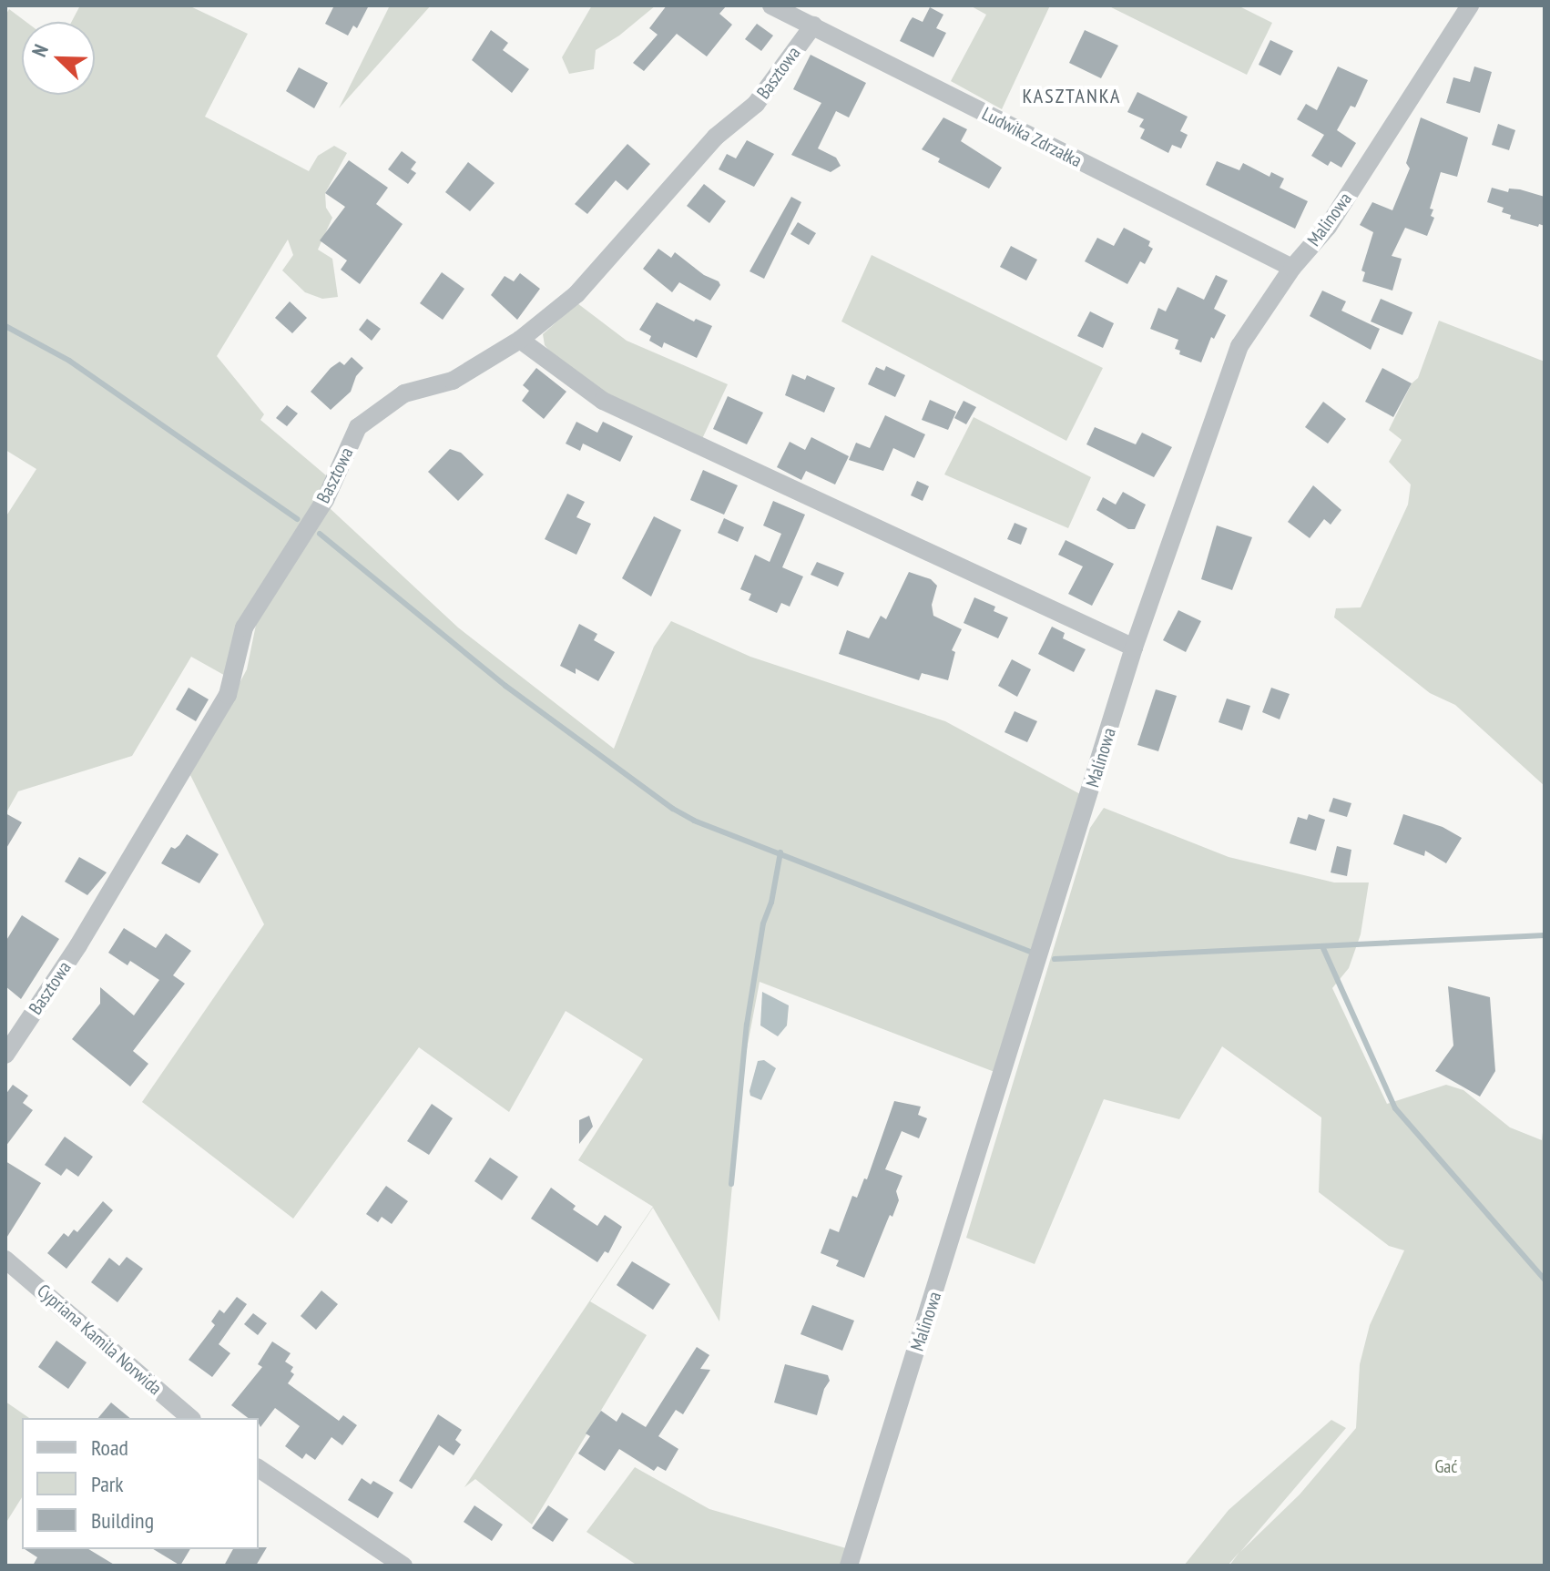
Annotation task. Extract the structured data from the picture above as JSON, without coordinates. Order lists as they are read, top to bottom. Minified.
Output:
{"streets":{"street":["Basztowa","Ludwika Zdrzałka","Malinowa","Cypriana Kamila Norwida"]},"crossings":[["Basztowa","Ludwika Zdrzałka"],["Ludwika Zdrzałka","Malinowa"]],"districts":["KASZTANKA"],"parks":["Gać"],"legend":["Road","Park","Building"],"north":"top left"}
